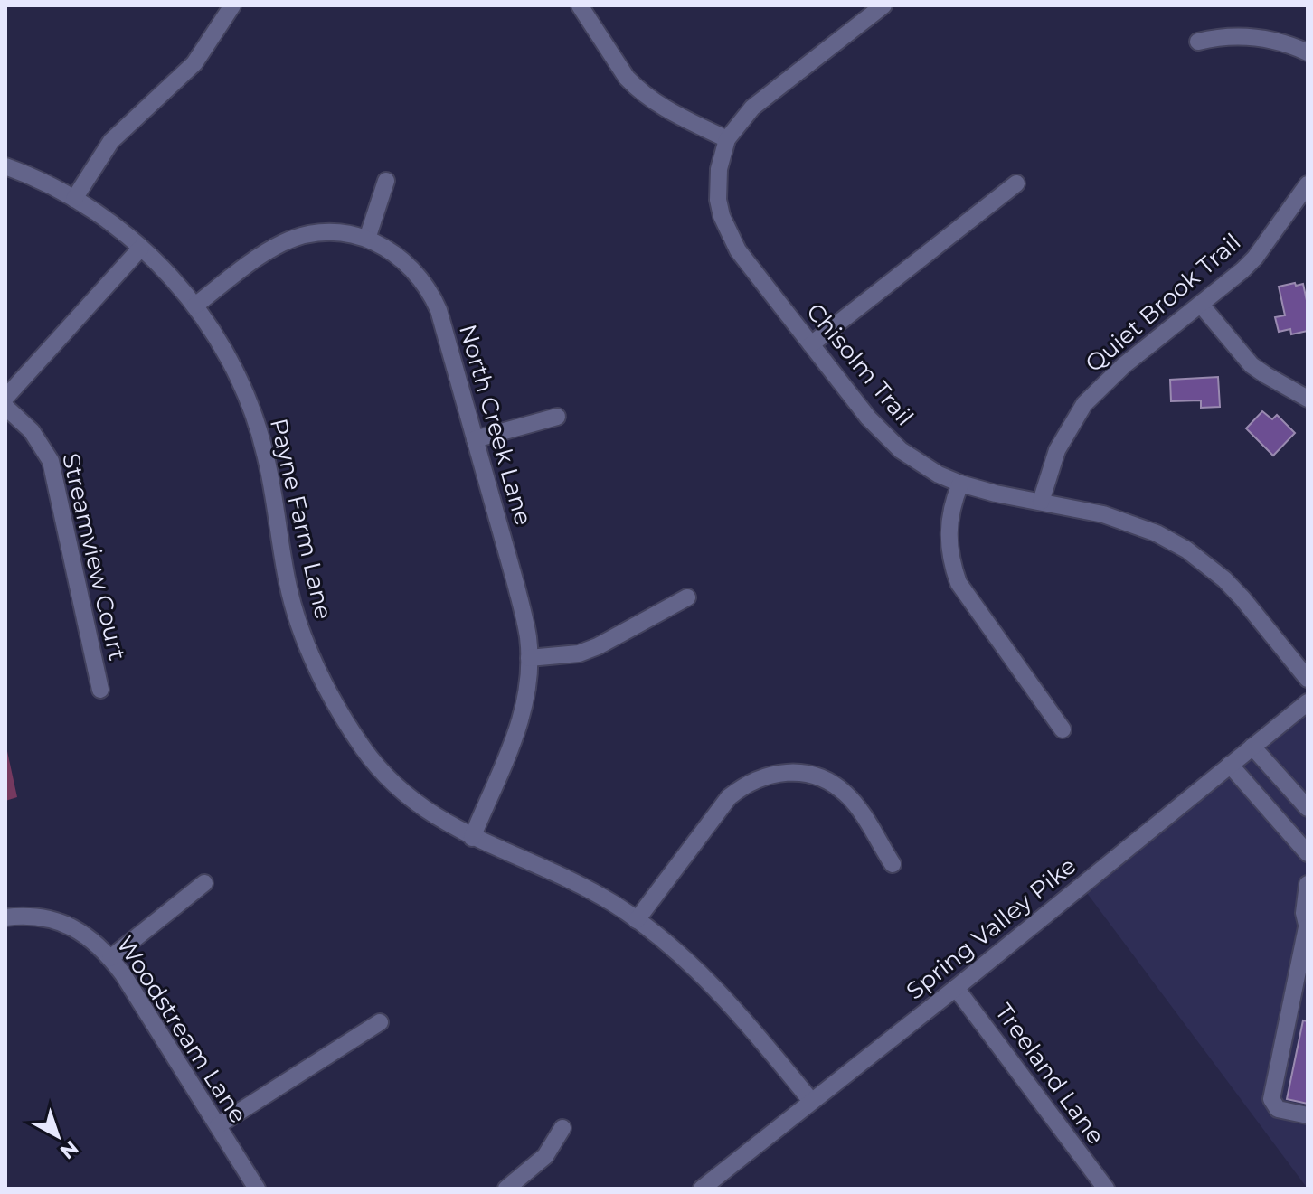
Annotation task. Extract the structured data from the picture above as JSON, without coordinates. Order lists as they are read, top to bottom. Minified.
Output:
{"streets":{"street":["Quiet Brook Trail","Chisolm Trail","North Creek Lane","Payne Farm Lane","Streamview Court","Spring Valley Pike","Woodstream Lane","Treeland Lane"]},"crossings":[["Quiet Brook Trail","Chisolm Trail"],["North Creek Lane","Payne Farm Lane"],["Payne Farm Lane","Spring Valley Pike"],["Spring Valley Pike","Treeland Lane"]],"north":"bottom right"}
